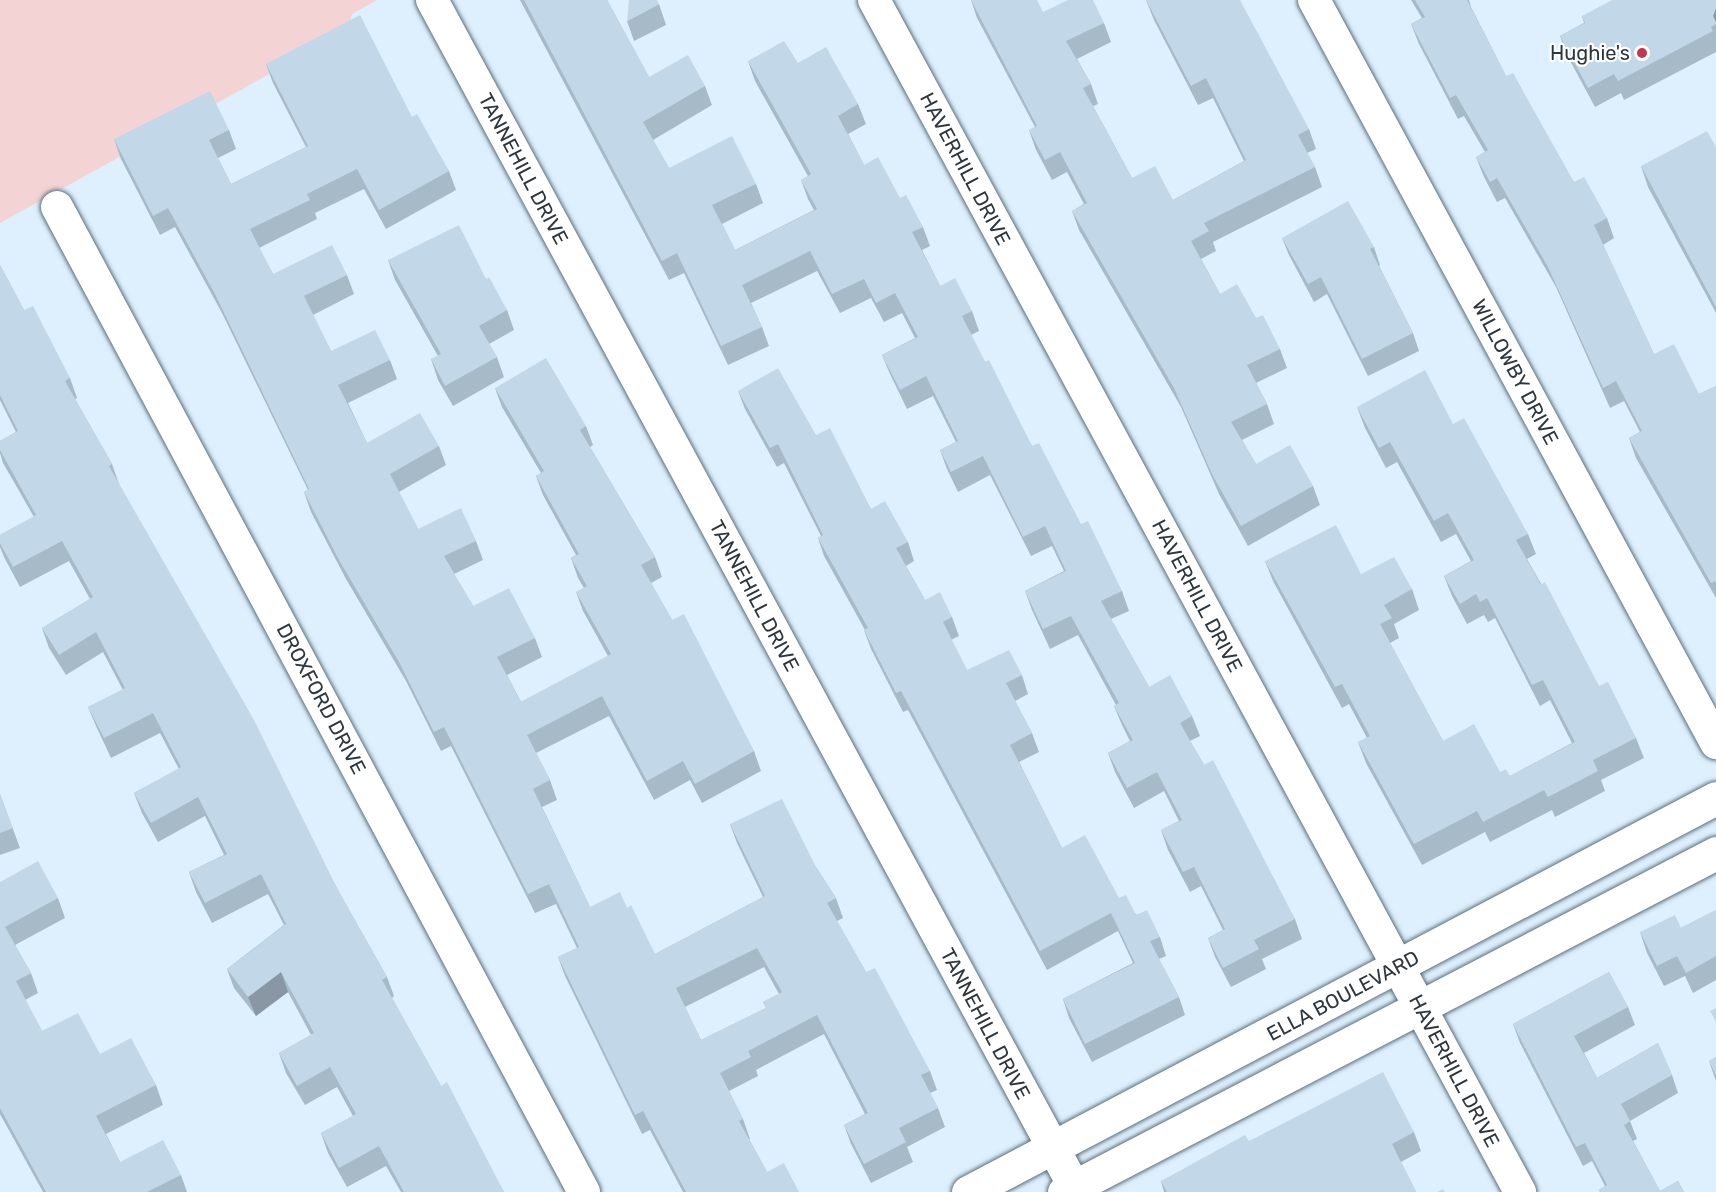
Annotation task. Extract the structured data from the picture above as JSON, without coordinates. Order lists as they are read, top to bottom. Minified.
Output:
{"streets":{"main road":["ELLA BOULEVARD"],"street":["TANNEHILL DRIVE","HAVERHILL DRIVE","WILLOWBY DRIVE","DROXFORD DRIVE"]},"crossings":[["TANNEHILL DRIVE","ELLA BOULEVARD"],["HAVERHILL DRIVE","ELLA BOULEVARD"]],"places":["Hughie's"]}
